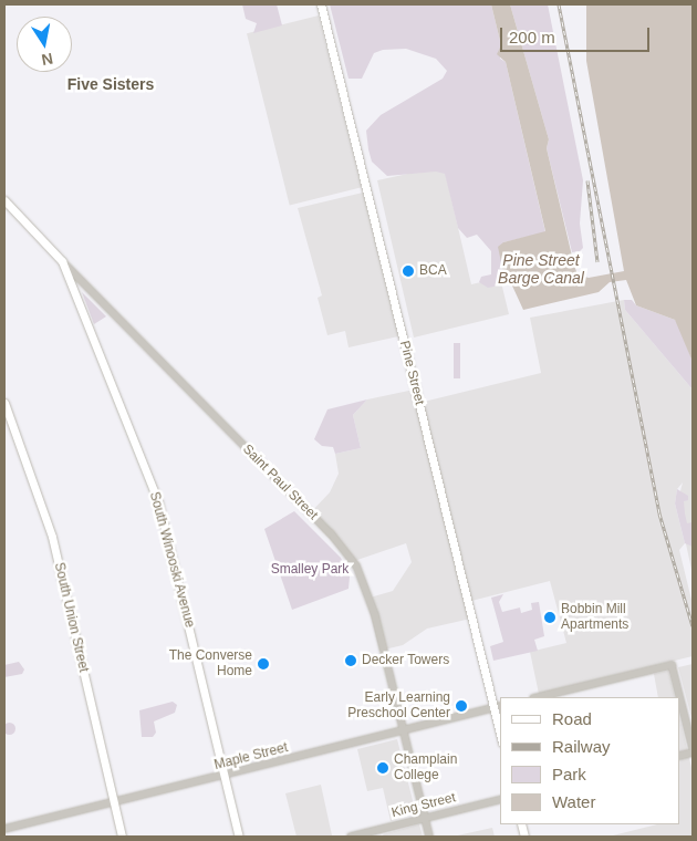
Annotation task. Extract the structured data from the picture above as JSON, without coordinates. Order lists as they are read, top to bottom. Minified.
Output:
{"streets":{"main road":["Pine Street","Saint Paul Street","South Winooski Avenue","South Union Street"],"street":["Maple Street","King Street"]},"crossings":[["Pine Street","Maple Street"],["Saint Paul Street","South Winooski Avenue"],["Saint Paul Street","Maple Street"],["Saint Paul Street","King Street"],["South Winooski Avenue","Maple Street"],["South Union Street","Maple Street"]],"districts":["Five Sisters"],"water":["Pine Street Barge Canal"],"parks":["Smalley Park"],"places":["BCA","Bobbin Mill Apartments","Decker Towers","The Converse Home","Early Learning Preschool Center","Champlain College"],"legend":["Road","Railway","Park","Water"],"scale_bar":"200 m","north":"bottom"}
